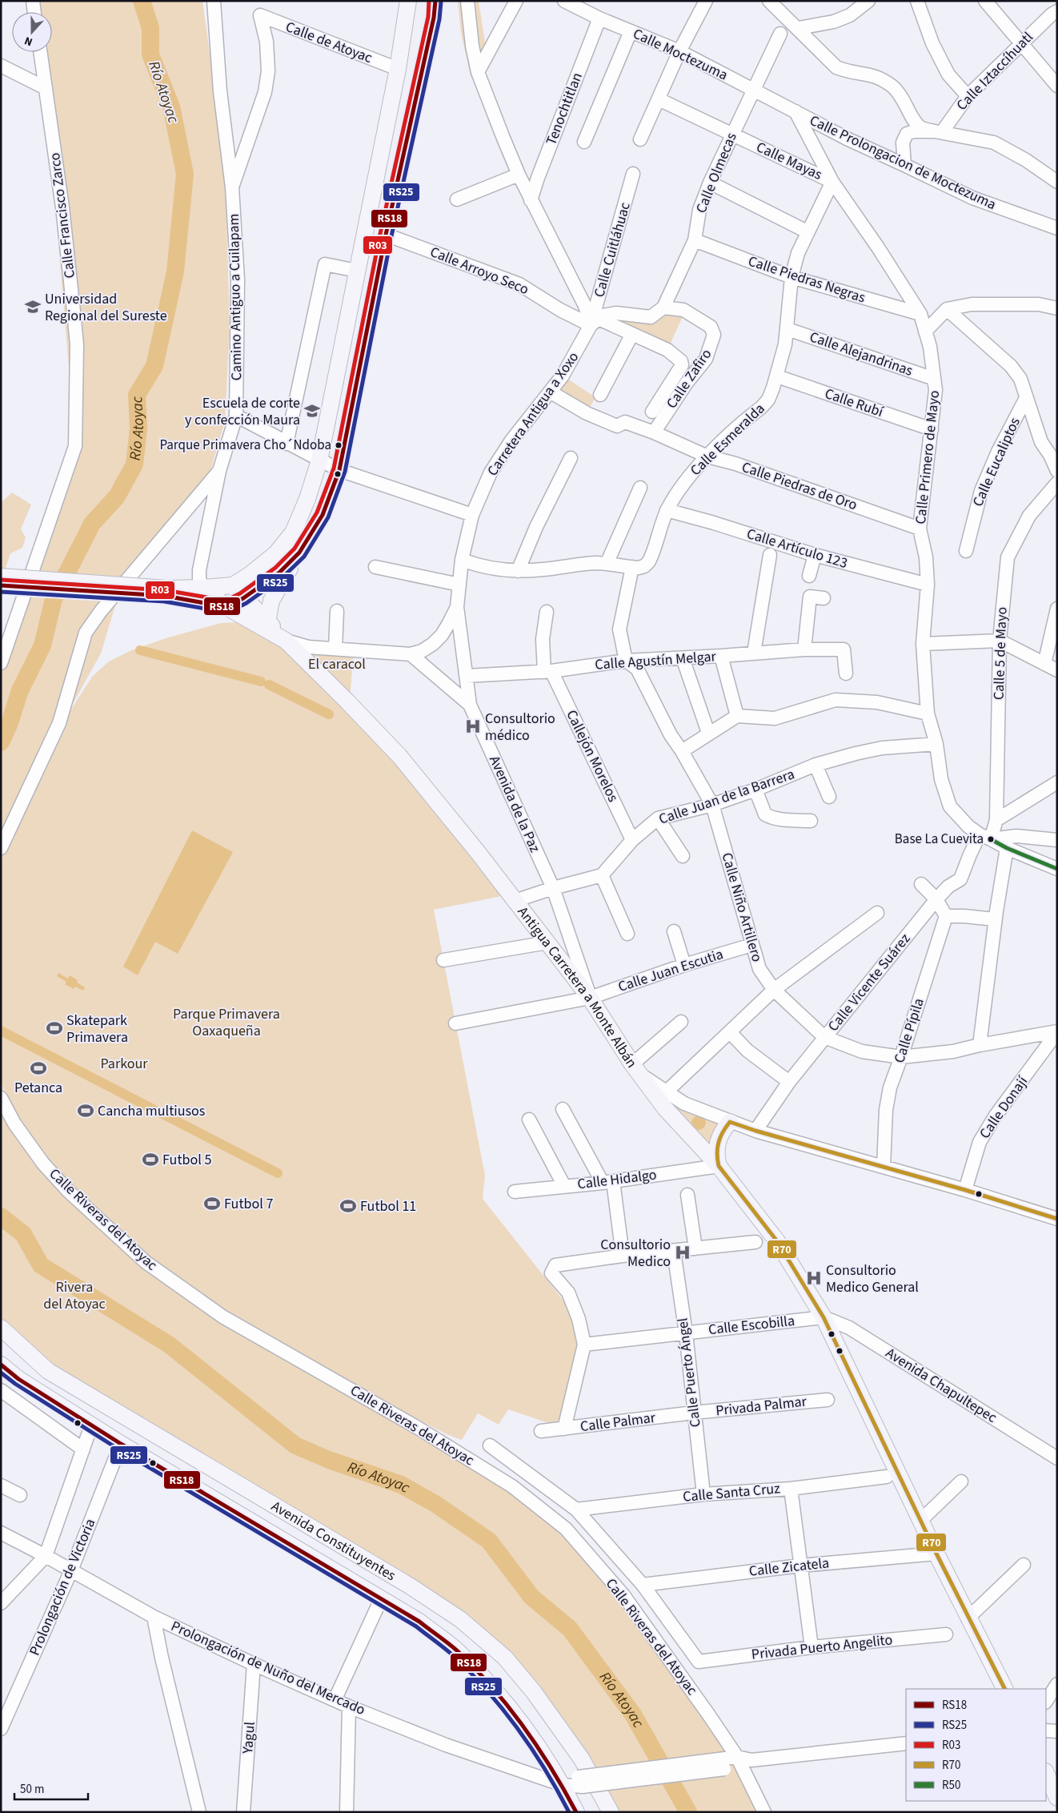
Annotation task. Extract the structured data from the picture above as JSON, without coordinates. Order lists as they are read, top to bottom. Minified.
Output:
{"streets":{"main road":["Antigua Carretera a Monte Albán","Avenida Constituyentes"],"street":["Calle de Atoyac","Calle Moctezuma","Calle Iztaccíhuatl","Tenochtitlan","Calle Mayas","Calle Prolongacion de Moctezuma","Calle Olmecas","Calle Francisco Zarco","Calle Cuitláhuac","Calle Arroyo Seco","Calle Piedras Negras","Camino Antiguo a Cuilapam","Calle Alejandrinas","Calle Zafiro","Calle Rubí","Carretera Antigua a Xoxo","Calle Esmeralda","Calle Primero de Mayo","Calle Eucaliptos","Calle Piedras de Oro","Calle Artículo 123","Calle 5 de Mayo","Calle Agustín Melgar","Callejón Morelos","Calle Juan de la Barrera","Avenida de la Paz","Calle Niño Artillero","Calle Juan Escutia","Calle Vicente Suárez","Calle Pípila","Calle Donají","Calle Hidalgo","Calle Riveras del Atoyac","Calle Escobilla","Calle Puerto Ángel","Avenida Chapultepec","Privada Palmar","Calle Palmar","Calle Santa Cruz","Calle Zicatela","Prolongación de Victoria","Privada Puerto Angelito","Prolongación de Nuño del Mercado","Yagul"]},"crossings":[["Calle de Atoyac","Camino Antiguo a Cuilapam"],["Calle Moctezuma","Tenochtitlan"],["Calle Moctezuma","Calle Prolongacion de Moctezuma"],["Calle Moctezuma","Calle Olmecas"],["Calle Moctezuma","Calle Primero de Mayo"],["Calle Mayas","Calle Olmecas"],["Calle Mayas","Calle Esmeralda"],["Calle Mayas","Calle Primero de Mayo"],["Calle Prolongacion de Moctezuma","Calle Primero de Mayo"],["Calle Olmecas","Calle Piedras Negras"],["Calle Olmecas","Calle Zafiro"],["Calle Cuitláhuac","Calle Arroyo Seco"],["Calle Cuitláhuac","Carretera Antigua a Xoxo"],["Calle Arroyo Seco","Carretera Antigua a Xoxo"],["Calle Piedras Negras","Calle Esmeralda"],["Calle Piedras Negras","Calle Primero de Mayo"],["Camino Antiguo a Cuilapam","Antigua Carretera a Monte Albán"],["Calle Alejandrinas","Calle Esmeralda"],["Calle Alejandrinas","Calle Primero de Mayo"],["Calle Zafiro","Calle Piedras de Oro"],["Calle Rubí","Calle Esmeralda"],["Calle Rubí","Calle Primero de Mayo"],["Carretera Antigua a Xoxo","Calle Piedras de Oro"],["Carretera Antigua a Xoxo","Avenida de la Paz"],["Carretera Antigua a Xoxo","Antigua Carretera a Monte Albán"],["Calle Esmeralda","Calle Primero de Mayo"],["Calle Esmeralda","Calle Piedras de Oro"],["Calle Esmeralda","Calle Artículo 123"],["Calle Primero de Mayo","Calle Piedras de Oro"],["Calle Primero de Mayo","Calle Artículo 123"],["Calle Primero de Mayo","Calle 5 de Mayo"],["Calle Primero de Mayo","Calle Juan de la Barrera"],["Calle Primero de Mayo","Calle Vicente Suárez"],["Calle 5 de Mayo","Calle Vicente Suárez"],["Calle Agustín Melgar","Callejón Morelos"],["Calle Agustín Melgar","Avenida de la Paz"],["Calle Agustín Melgar","Calle Niño Artillero"],["Callejón Morelos","Calle Juan de la Barrera"],["Calle Juan de la Barrera","Calle Niño Artillero"],["Avenida de la Paz","Calle Juan Escutia"],["Avenida de la Paz","Antigua Carretera a Monte Albán"],["Calle Niño Artillero","Calle Juan Escutia"],["Calle Niño Artillero","Calle Vicente Suárez"],["Calle Niño Artillero","Calle Pípila"],["Calle Niño Artillero","Calle Donají"],["Calle Juan Escutia","Antigua Carretera a Monte Albán"],["Calle Vicente Suárez","Antigua Carretera a Monte Albán"],["Antigua Carretera a Monte Albán","Calle Pípila"],["Antigua Carretera a Monte Albán","Calle Donají"],["Calle Escobilla","Calle Puerto Ángel"],["Calle Escobilla","Avenida Chapultepec"],["Calle Puerto Ángel","Privada Palmar"],["Calle Puerto Ángel","Calle Palmar"],["Calle Puerto Ángel","Calle Santa Cruz"],["Privada Palmar","Calle Palmar"],["Avenida Constituyentes","Prolongación de Victoria"],["Avenida Constituyentes","Prolongación de Nuño del Mercado"],["Calle Zicatela","Privada Puerto Angelito"],["Prolongación de Victoria","Prolongación de Nuño del Mercado"],["Prolongación de Nuño del Mercado","Yagul"]],"water":["Río Atoyac"],"parks":["El caracol","Parque Primavera Oaxaqueña","Parkour","Rivera del Atoyac"],"places":{"school or university":["Universidad Regional del Sureste","Escuela de corte y confección Maura"],"other":["Parque Primavera Cho´Ndoba","Base La Cuevita"],"hospital":["Consultorio médico","Consultorio Medico","Consultorio Medico General"],"sports":["Skatepark Primavera","Petanca","Cancha multiusos","Futbol 5","Futbol 7","Futbol 11"]},"lines":["transit line RS18","transit line R03","transit line RS25","transit line R50","transit line R70"],"legend":["RS18","RS25","R03","R70","R50"],"scale_bar":"50 m","north":"bottom"}
